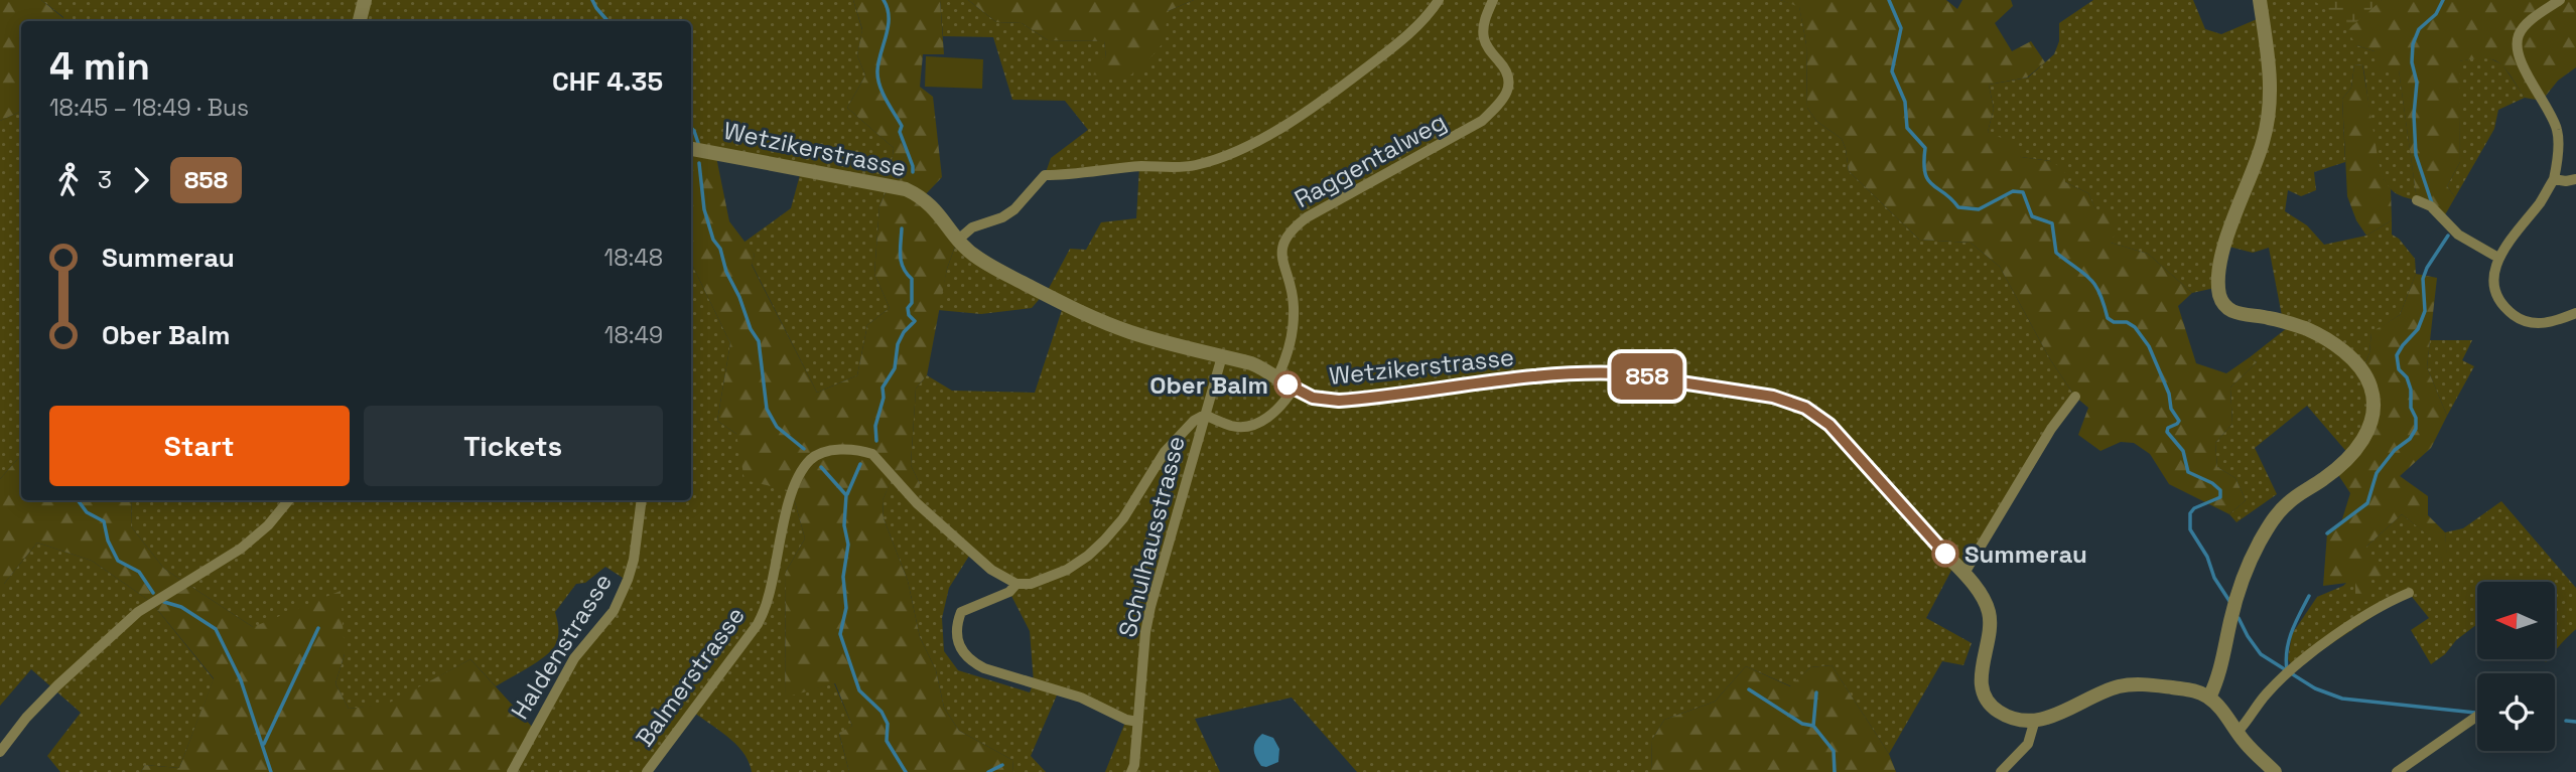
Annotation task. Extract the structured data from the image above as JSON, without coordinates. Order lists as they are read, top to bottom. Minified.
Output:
{"streets":{"street":["Wetzikerstrasse","Raggentalweg","Schulhausstrasse","Haldenstrasse","Balmerstrasse"]},"crossings":[["Wetzikerstrasse","Raggentalweg"],["Wetzikerstrasse","Schulhausstrasse"]],"places":["Ober Balm","Summerau"],"lines":["bus line 858"],"north":"left","page":{"on_map":"858","heading":["4 min","18:45 – 18:49 · Bus","CHF 4.35"],"legs":["3","858"],"list":[{"name":"Summerau","value":"18:48"},{"name":"Ober Balm","value":"18:49"}],"buttons":["Start","Tickets"]}}
